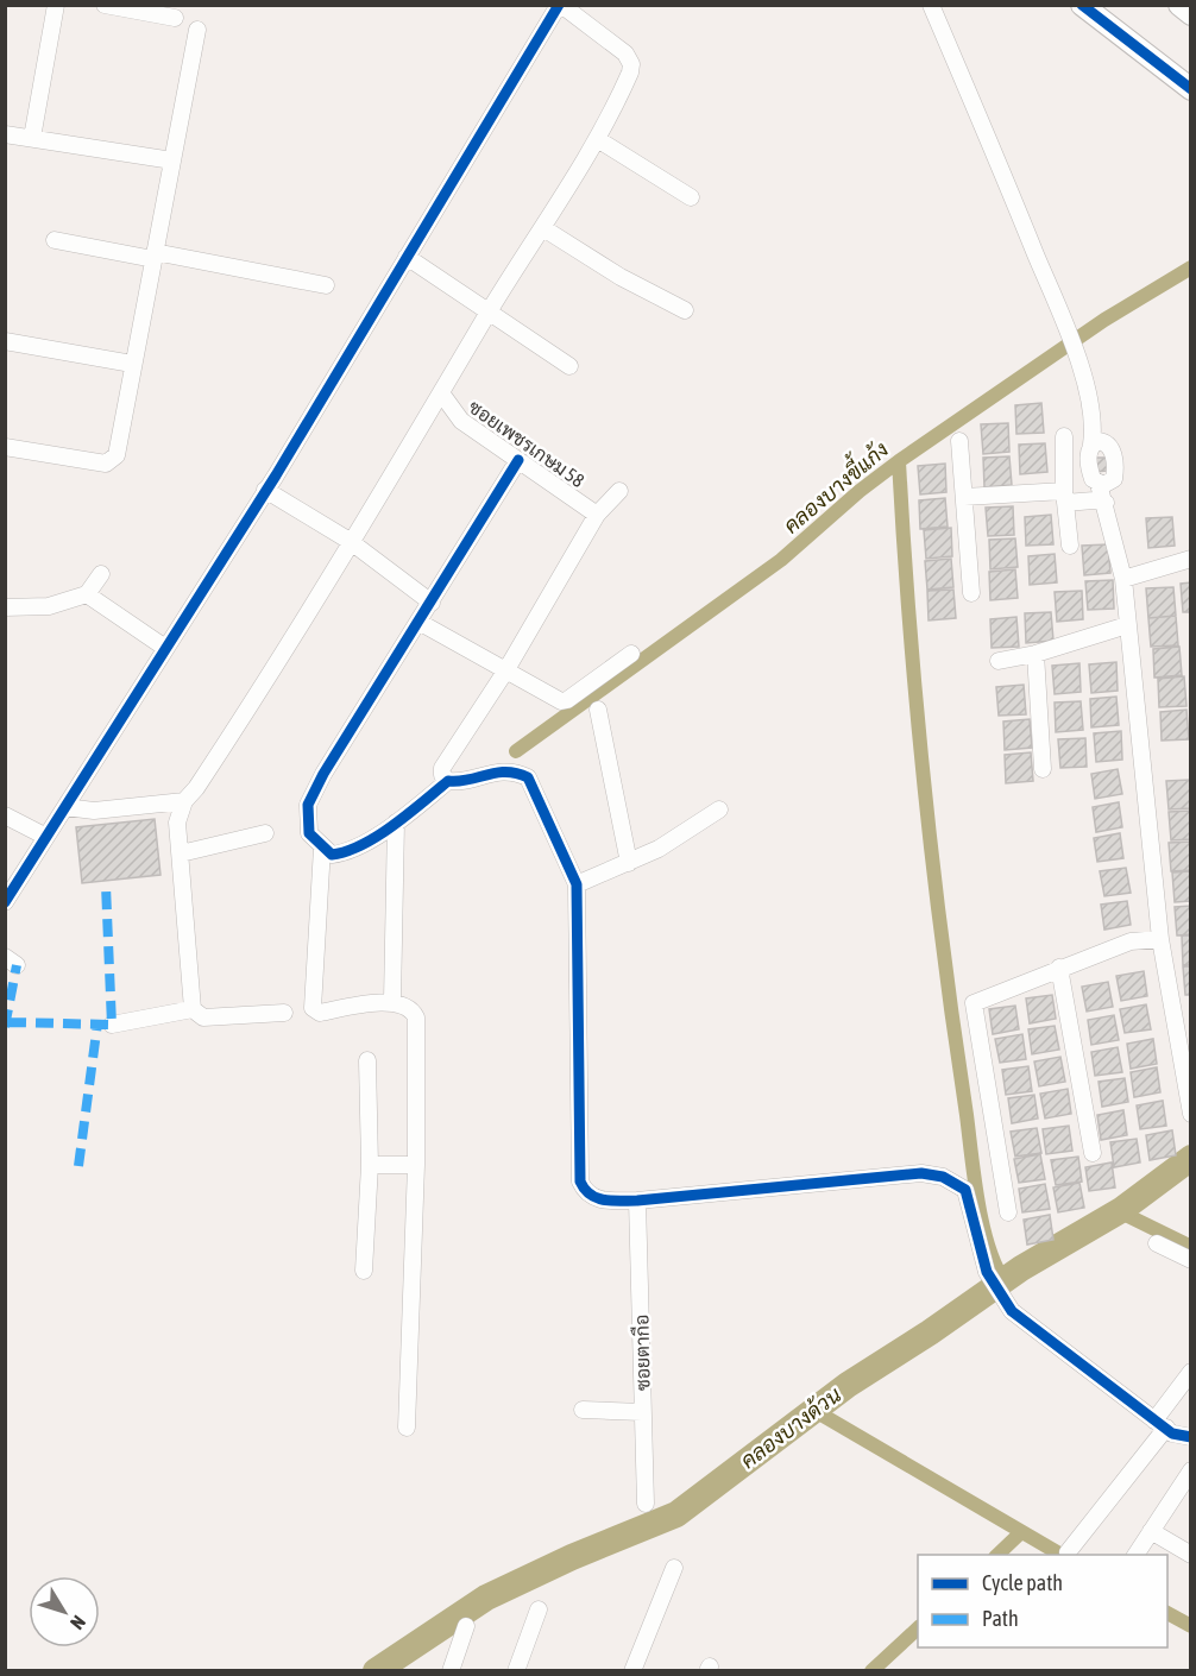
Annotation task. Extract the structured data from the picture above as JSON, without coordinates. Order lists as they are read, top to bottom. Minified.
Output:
{"streets":{"street":["ซอยเพชรเกษม 58","ซอยตากือ"]},"water":["คลองบางขี้แก้ง","คลองบางด้วน"],"legend":["Cycle path","Path"],"north":"bottom right"}
